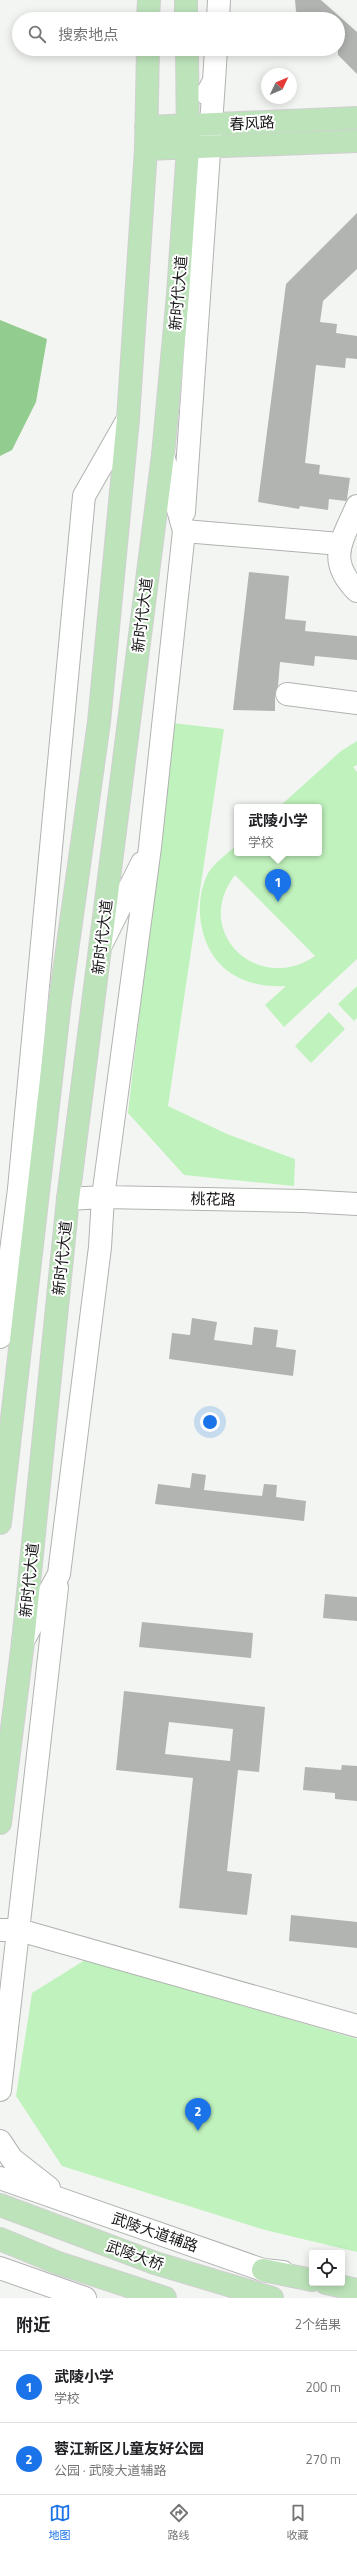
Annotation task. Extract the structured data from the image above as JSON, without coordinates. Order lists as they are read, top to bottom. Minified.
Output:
{"streets":{"main road":["春风路","新时代大道","武陵大桥"],"street":["桃花路","武陵大道辅路"]},"crossings":[["春风路","新时代大道"],["新时代大道","桃花路"]],"north":"top right","page":{"search":"搜索地点","popup":["武陵小学","学校"],"pins":["1","2"],"heading":["附近","2个结果"],"list":[{"mark":"1","name":"武陵小学","note":"学校","value":"200 m"},{"mark":"2","name":"蓉江新区儿童友好公园","note":"公园 · 武陵大道辅路","value":"270 m"}],"nav":["地图","路线","收藏"]}}
